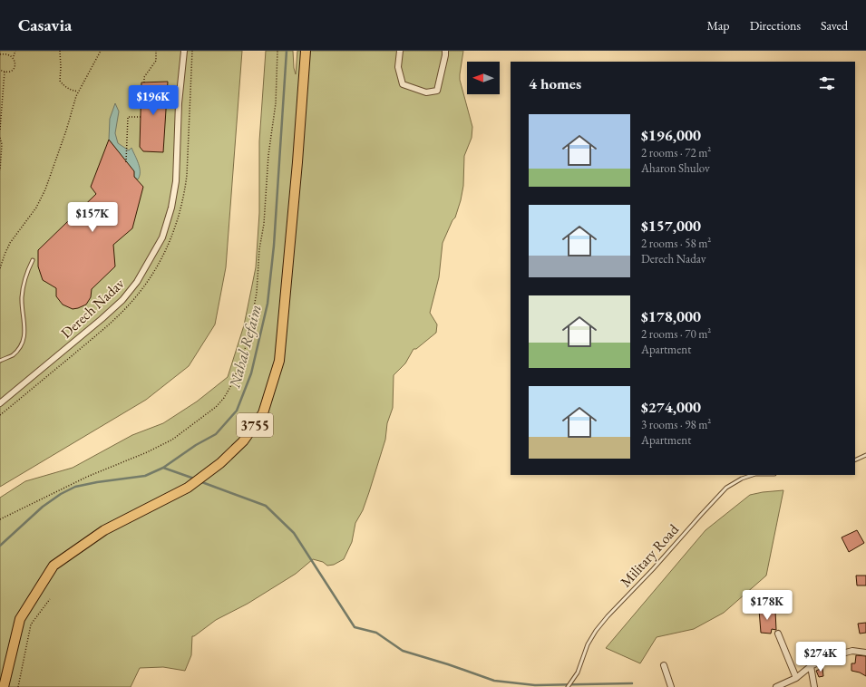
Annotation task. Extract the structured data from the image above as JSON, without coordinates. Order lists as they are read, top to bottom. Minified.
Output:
{"streets":{"main road":["3755"],"street":["Derech Nadav"],"lane":["Military Road"]},"water":["Nahal Refaim"],"north":"left","page":{"header":"Casavia","nav":["Map","Directions","Saved"],"heading":"4 homes","price":["$196K","$157K","$178K","$274K"],"list":[{"name":"$196,000","note":"2 rooms · 72 m² · Aharon Shulov"},{"name":"$157,000","note":"2 rooms · 58 m² · Derech Nadav"},{"name":"$178,000","note":"2 rooms · 70 m² · Apartment"},{"name":"$274,000","note":"3 rooms · 98 m² · Apartment"}]}}
